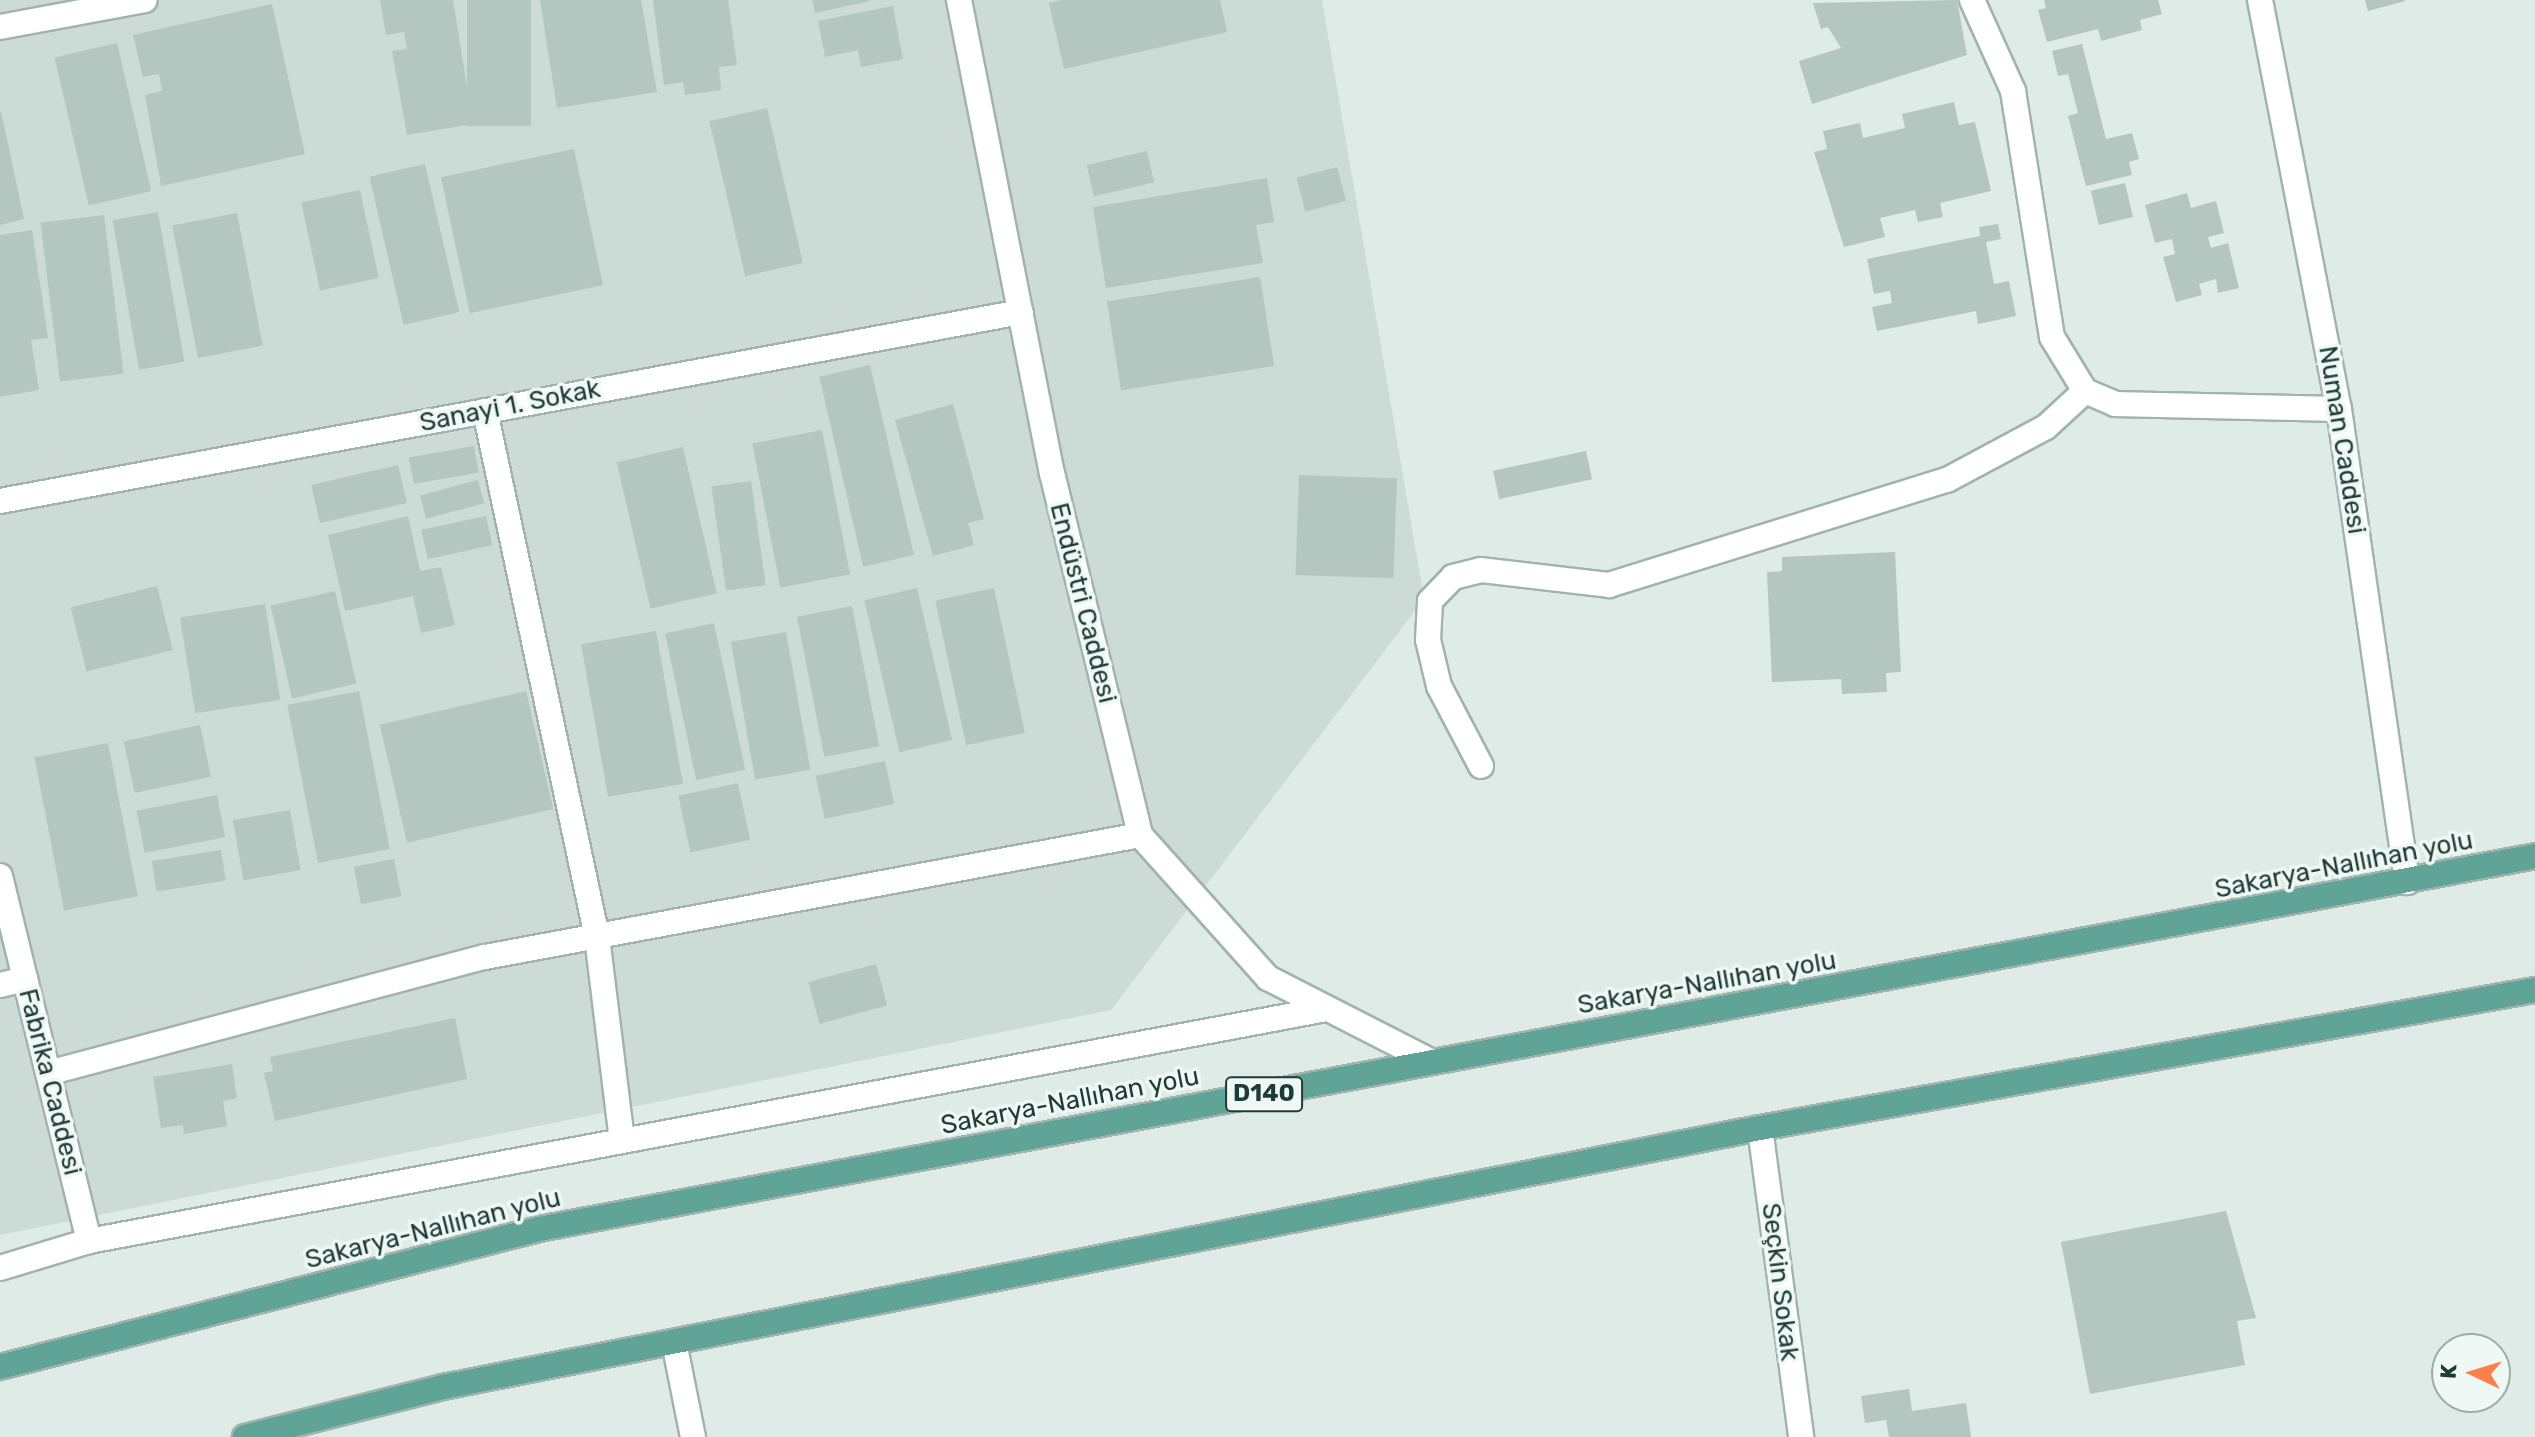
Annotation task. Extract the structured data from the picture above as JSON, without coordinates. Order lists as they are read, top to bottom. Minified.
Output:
{"streets":{"main road":["Sakarya-Nallıhan yolu","D140"],"street":["Sanayi 1. Sokak","Numan Caddesi","Endüstri Caddesi","Fabrika Caddesi","Seçkin Sokak"]},"crossings":[["Sanayi 1. Sokak","Endüstri Caddesi"],["Numan Caddesi","Sakarya-Nallıhan yolu"],["Endüstri Caddesi","Sakarya-Nallıhan yolu"]],"north":"left"}
